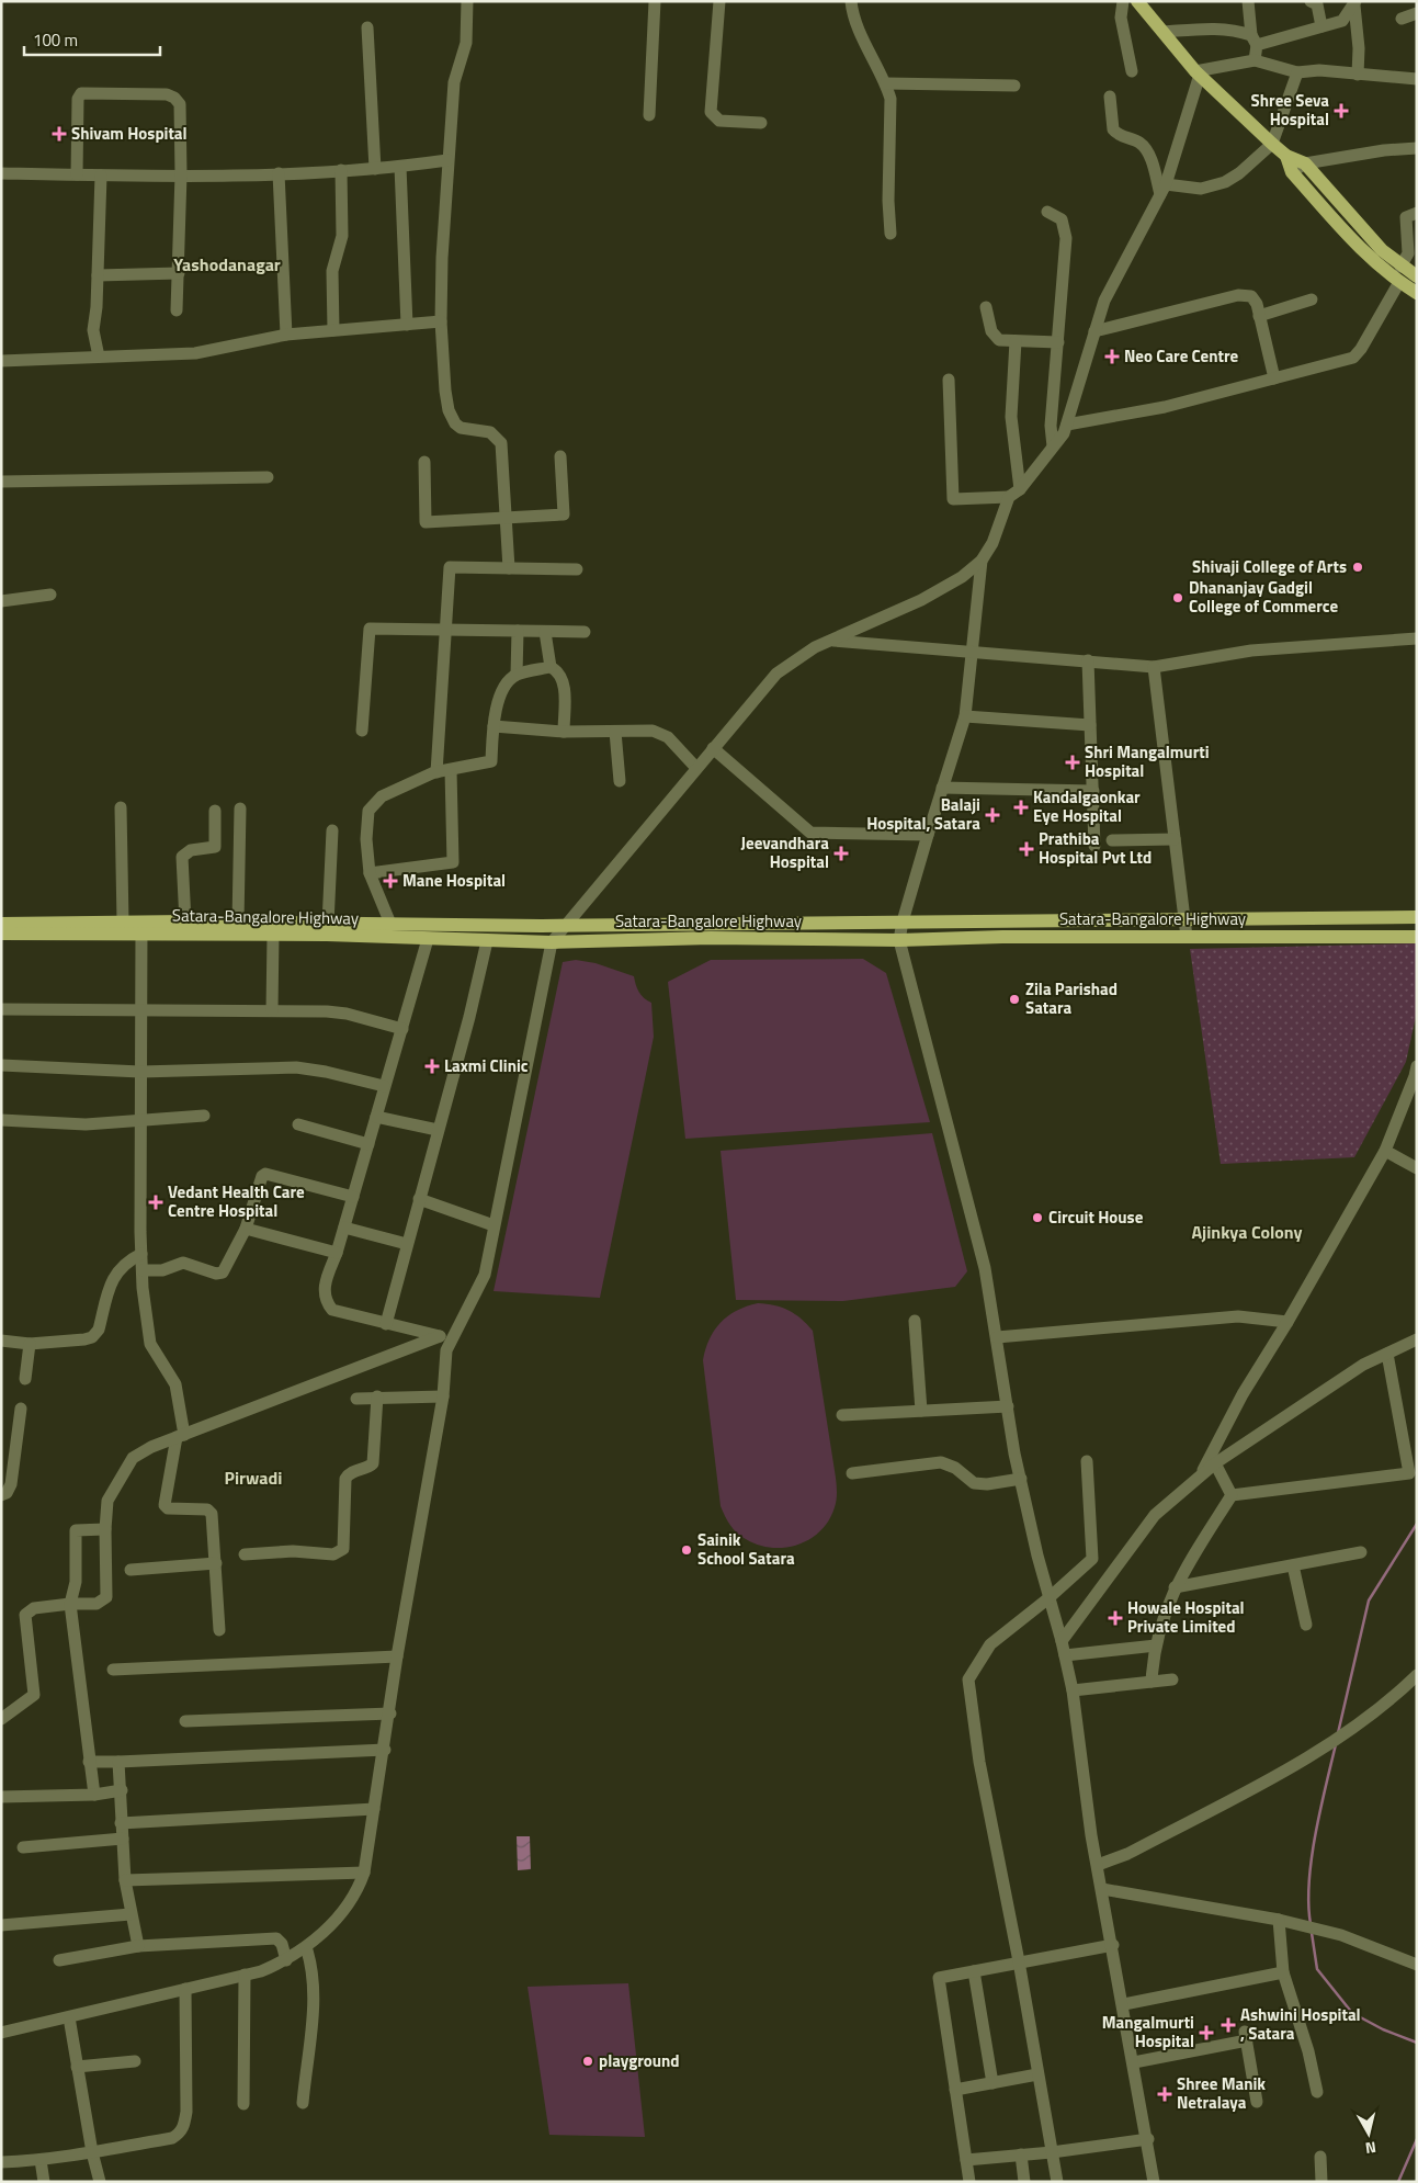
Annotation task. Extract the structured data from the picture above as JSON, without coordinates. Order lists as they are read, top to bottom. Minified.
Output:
{"streets":{"main road":["Satara-Bangalore Highway"]},"districts":["Yashodanagar","Ajinkya Colony","Pirwadi"],"places":{"health":["Shree Seva Hospital","Shivam Hospital","Neo Care Centre","Shri Mangalmurti Hospital","Kandalgaonkar Eye Hospital","Balaji Hospital, Satara","Prathiba Hospital Pvt Ltd","Jeevandhara Hospital","Mane Hospital","Laxmi Clinic","Vedant Health Care Centre Hospital","Howale Hospital Private Limited","Ashwini Hospital , Satara","Mangalmurti Hospital","Shree Manik Netralaya"],"other":["Shivaji College of Arts","Dhananjay Gadgil College of Commerce","Zila Parishad Satara","Circuit House","Sainik School Satara","playground"]},"scale_bar":"100 m","north":"bottom"}
